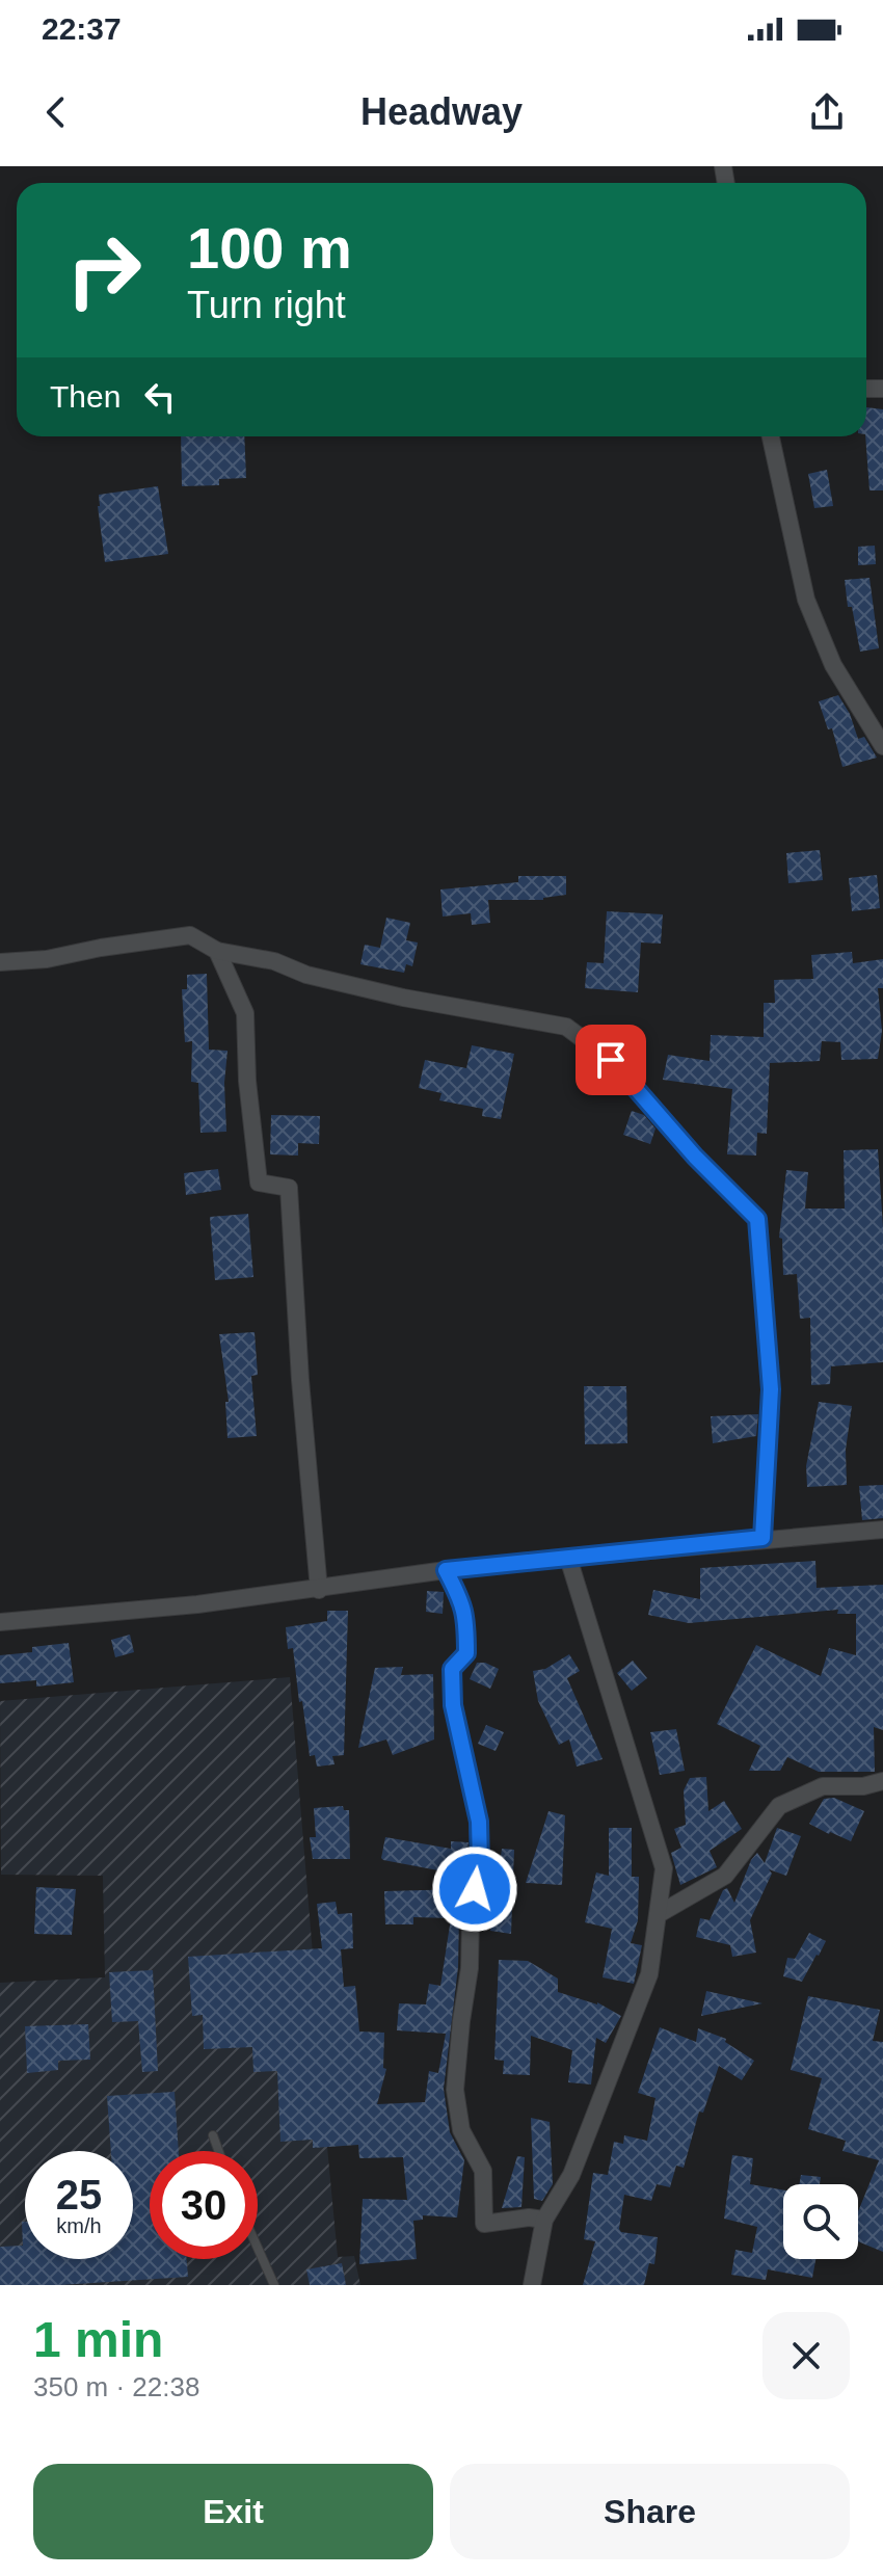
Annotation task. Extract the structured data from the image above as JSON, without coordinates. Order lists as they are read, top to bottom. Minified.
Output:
{"page":{"status":"22:37","header":"Headway","turn":["100 m","Turn right"],"then":"Then","speed":"25 km/h","limit":"30","heading":["1 min","350 m · 22:38"],"buttons":["Exit","Share"]}}
